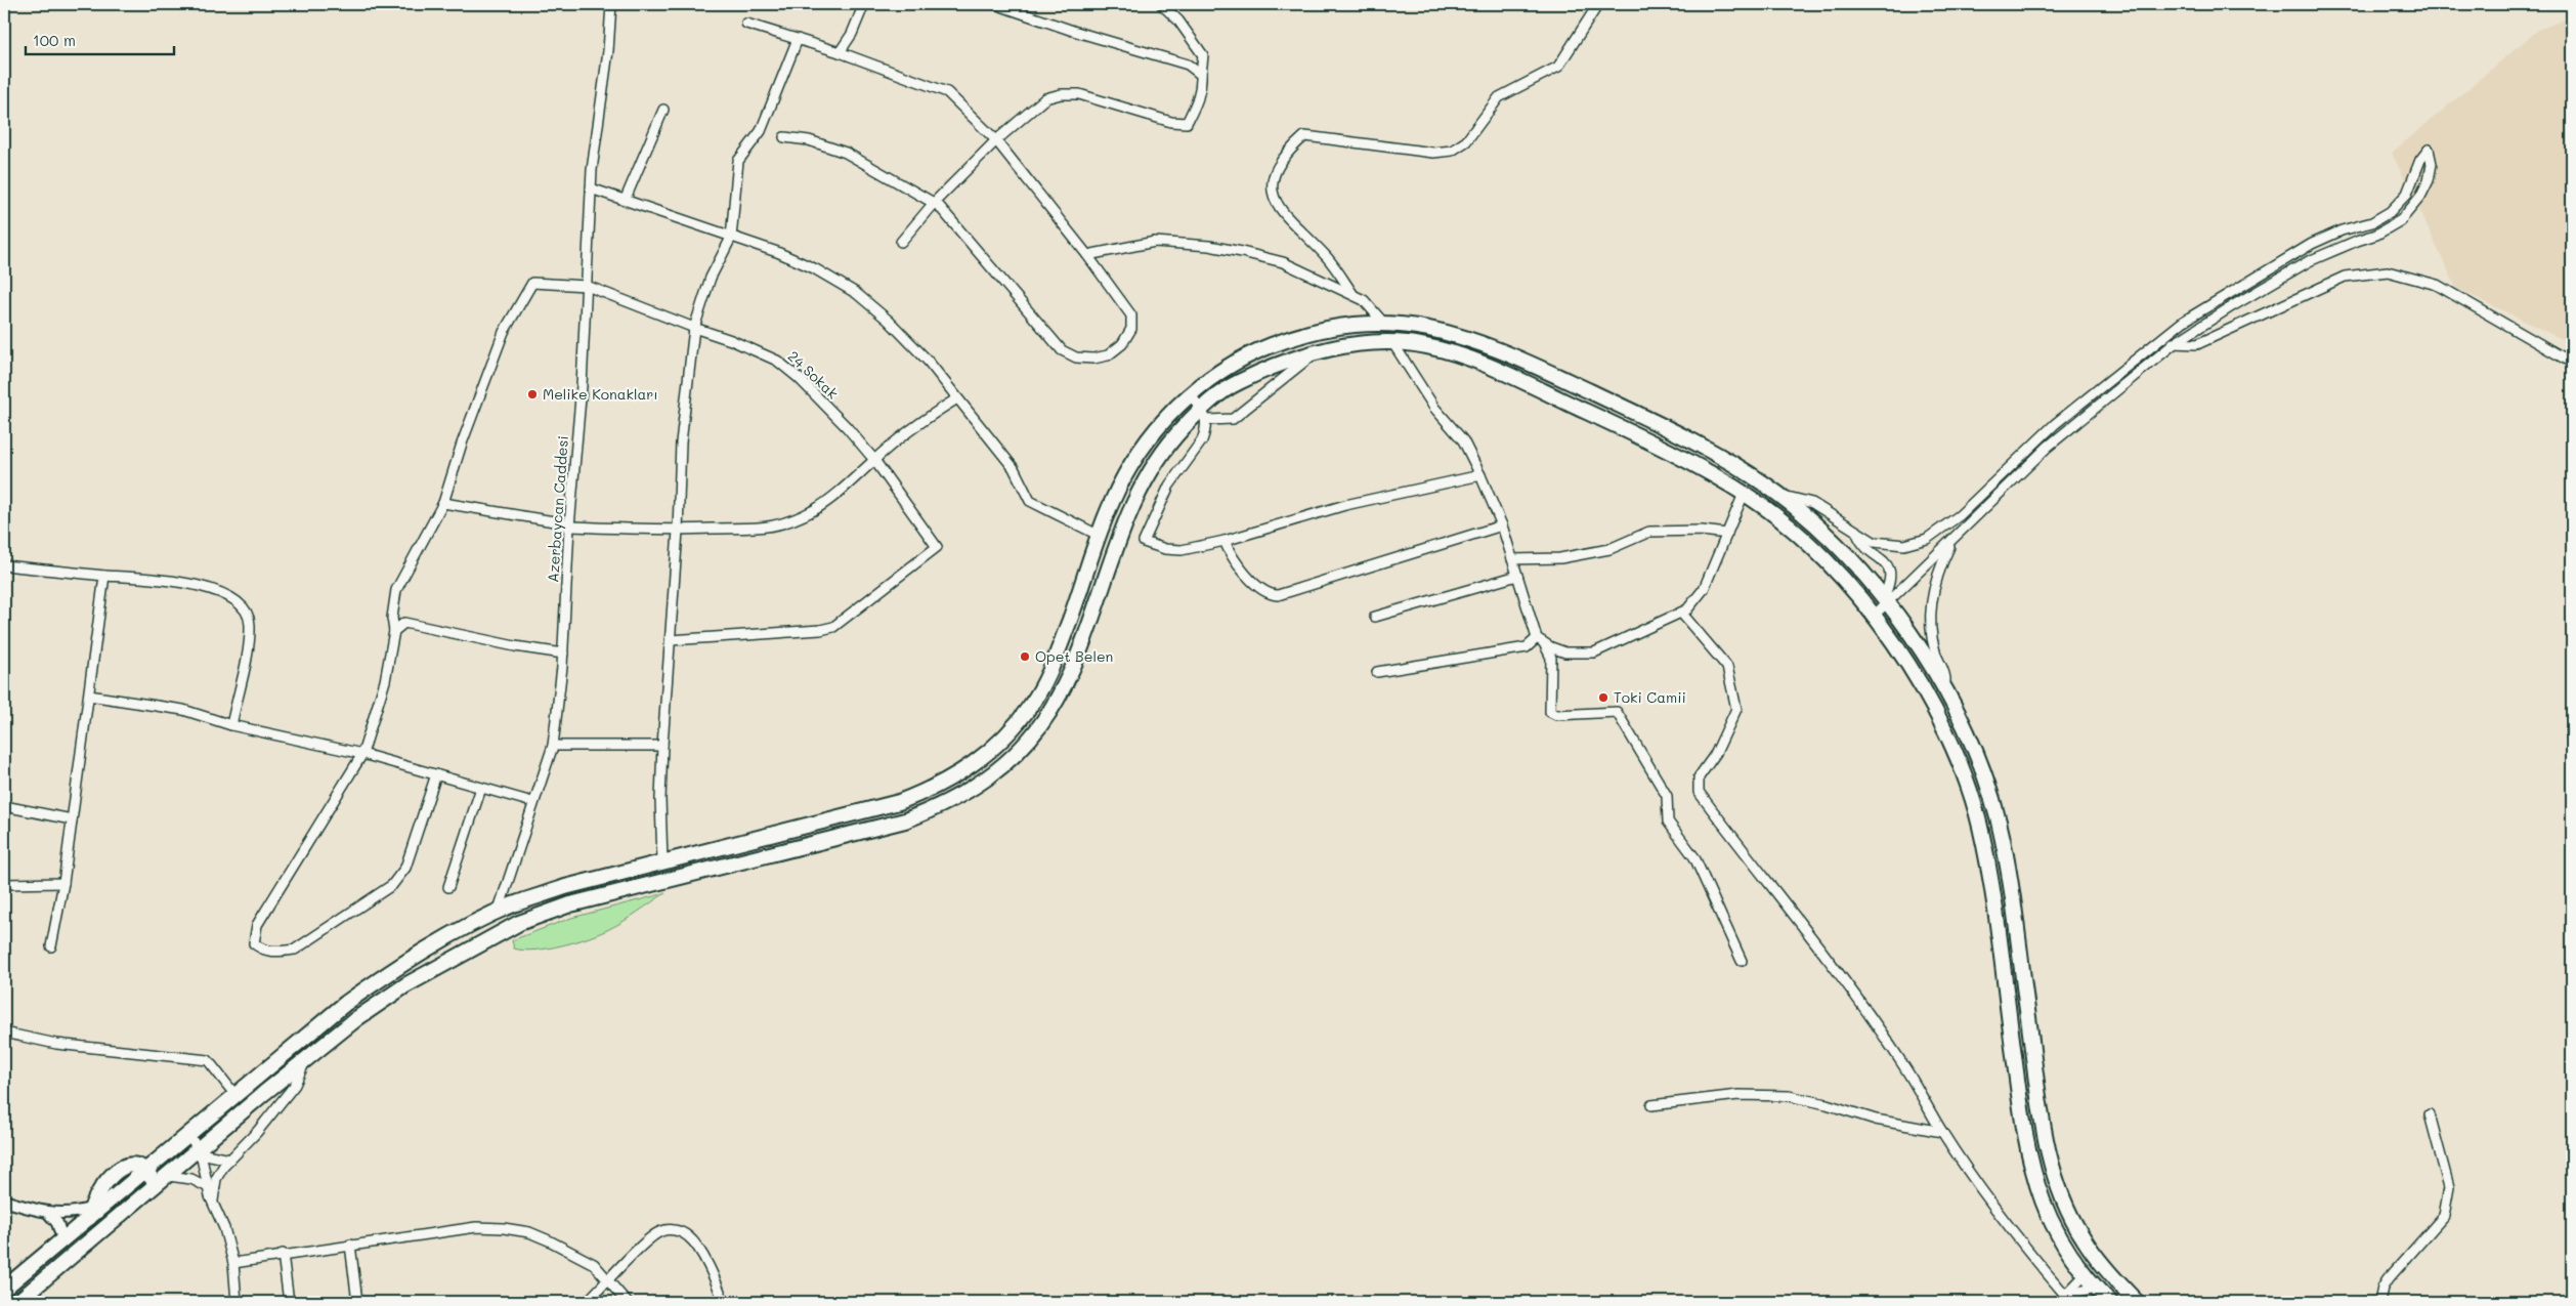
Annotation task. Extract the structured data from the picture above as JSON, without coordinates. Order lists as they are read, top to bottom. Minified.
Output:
{"streets":{"street":["24 Sokak","Azerbaycan Caddesi"]},"crossings":[["24 Sokak","Azerbaycan Caddesi"]],"places":["Melike Konakları","Opet Belen","Toki Camii"],"scale_bar":"100 m"}
